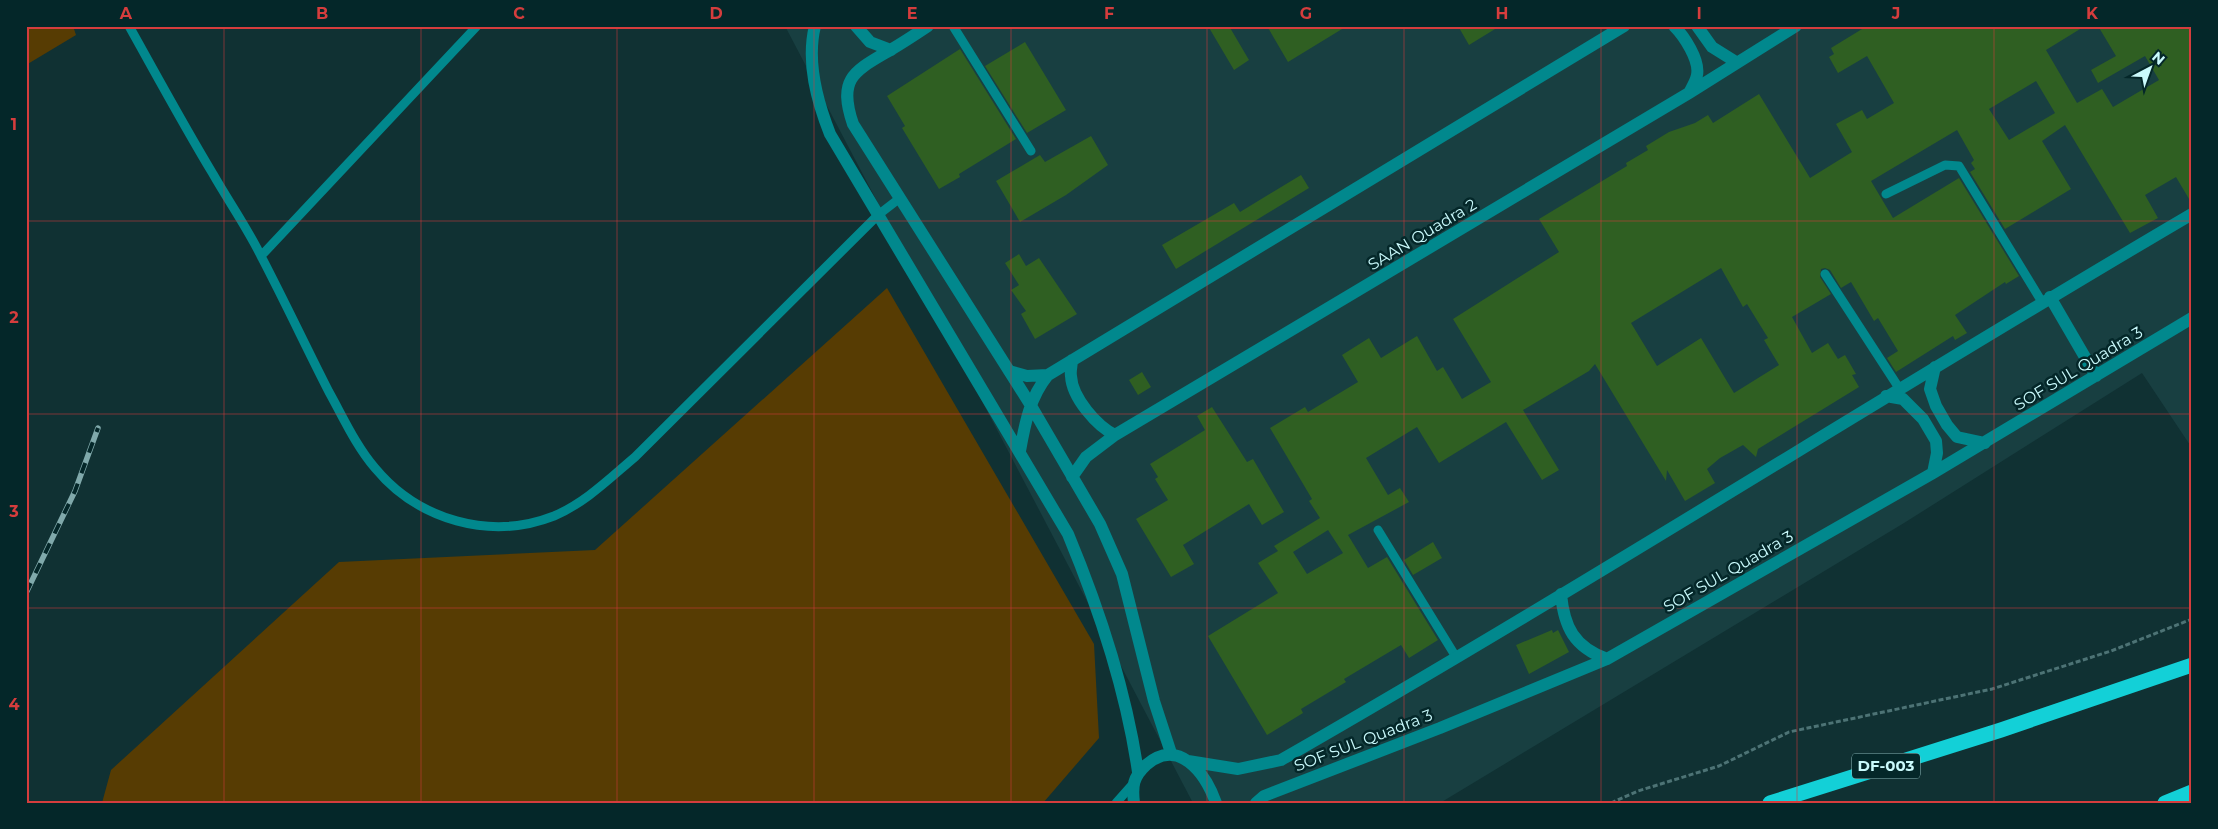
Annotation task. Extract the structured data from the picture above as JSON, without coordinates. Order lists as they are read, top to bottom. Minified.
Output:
{"streets":{"highway":["DF-003"],"street":["SAAN Quadra 2","SOF SUL Quadra 3"]},"north":"top right","grid":{"columns":["A","B","C","D","E","F","G","H","I","J","K"],"rows":["1","2","3","4"]}}
